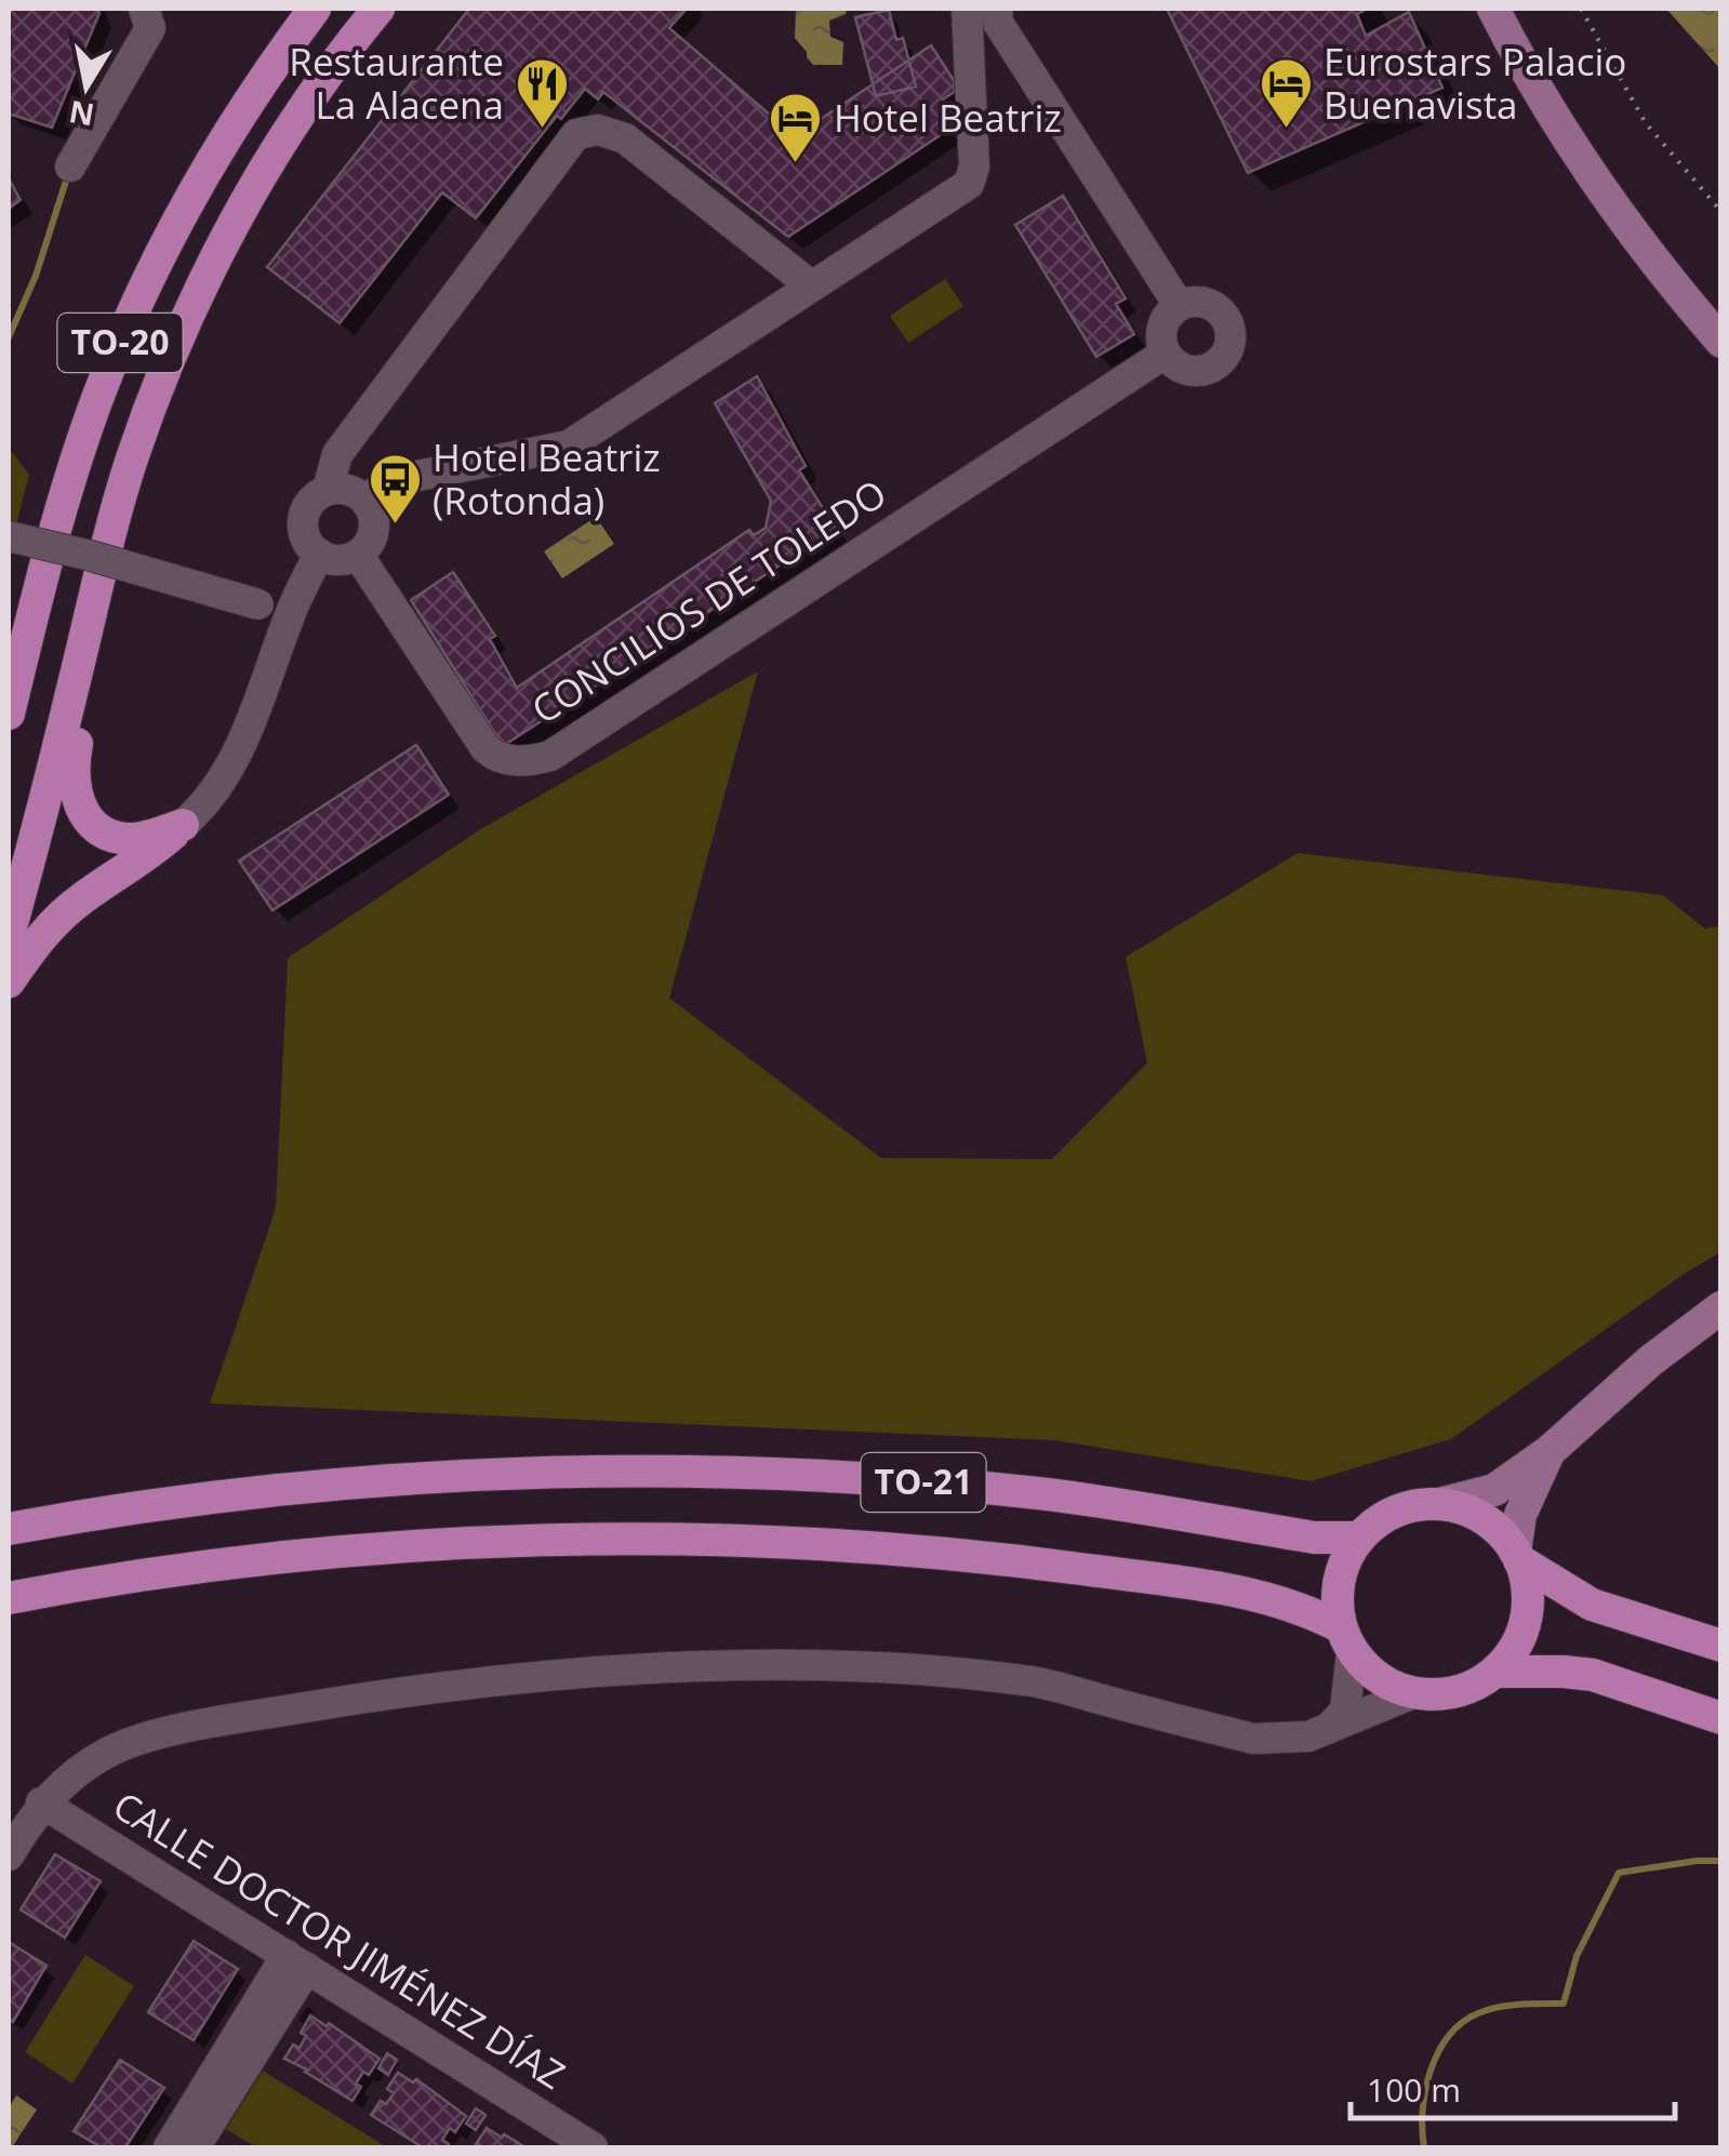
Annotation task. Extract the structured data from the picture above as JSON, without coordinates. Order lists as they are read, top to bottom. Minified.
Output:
{"streets":{"highway":["TO-20","TO-21"],"street":["CONCILIOS DE TOLEDO","CALLE DOCTOR JIMÉNEZ DÍAZ"]},"places":{"restaurant":["Restaurante La Alacena"],"hotel":["Eurostars Palacio Buenavista","Hotel Beatriz"],"bus stop":["Hotel Beatriz (Rotonda)"]},"scale_bar":"100 m","north":"bottom"}
